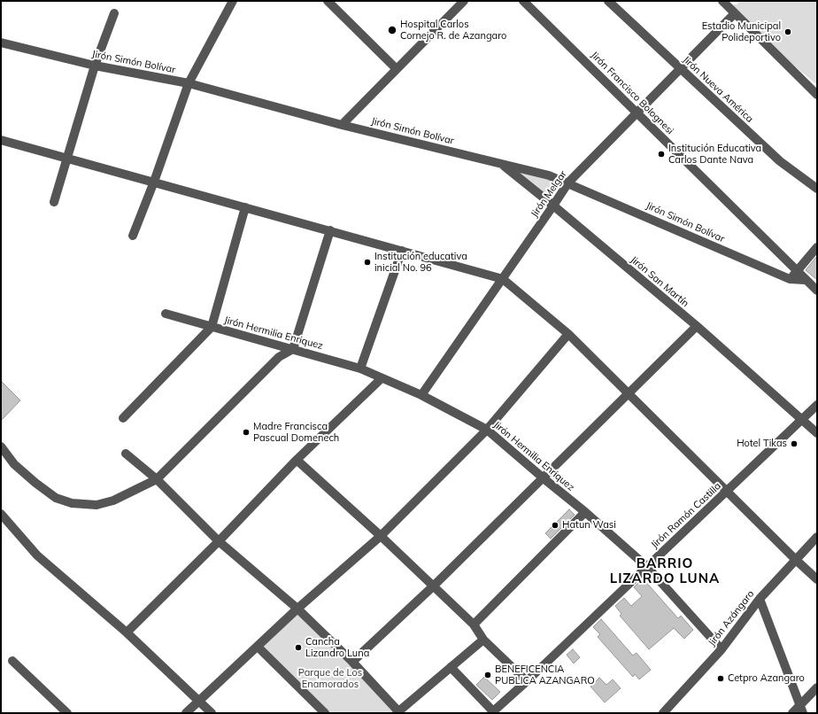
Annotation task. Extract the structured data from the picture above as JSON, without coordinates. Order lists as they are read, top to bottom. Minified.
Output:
{"streets":{"street":["Jirón Simón Bolívar","Jirón Nueva América","Jirón Francisco Bolognesi","Jirón Melgar","Jirón San Martín","Jirón Hermilia Enriquez","Jirón Ramón Castilla","Jirón Azángaro"]},"crossings":[["Jirón Simón Bolívar","Jirón Francisco Bolognesi"],["Jirón Simón Bolívar","Jirón Melgar"],["Jirón Simón Bolívar","Jirón San Martín"],["Jirón Nueva América","Jirón Melgar"],["Jirón Francisco Bolognesi","Jirón Melgar"],["Jirón Melgar","Jirón San Martín"],["Jirón Melgar","Jirón Hermilia Enriquez"],["Jirón San Martín","Jirón Ramón Castilla"],["Jirón Hermilia Enriquez","Jirón Ramón Castilla"],["Jirón Hermilia Enriquez","Jirón Azángaro"]],"districts":["BARRIO LIZARDO LUNA"],"parks":["Parque de Los Enamorados"],"places":["Hospital Carlos Cornejo R. de Azangaro","Estadio Municipal Polideportivo","Institución Educativa Carlos Dante Nava","Institución educativa inicial No. 96","Madre Francisca Pascual Domenech","Hotel Tikas","Hatun Wasi","Cancha Lizandro Luna","BENEFICENCIA PUBLICA AZANGARO","Cetpro Azangaro"]}
